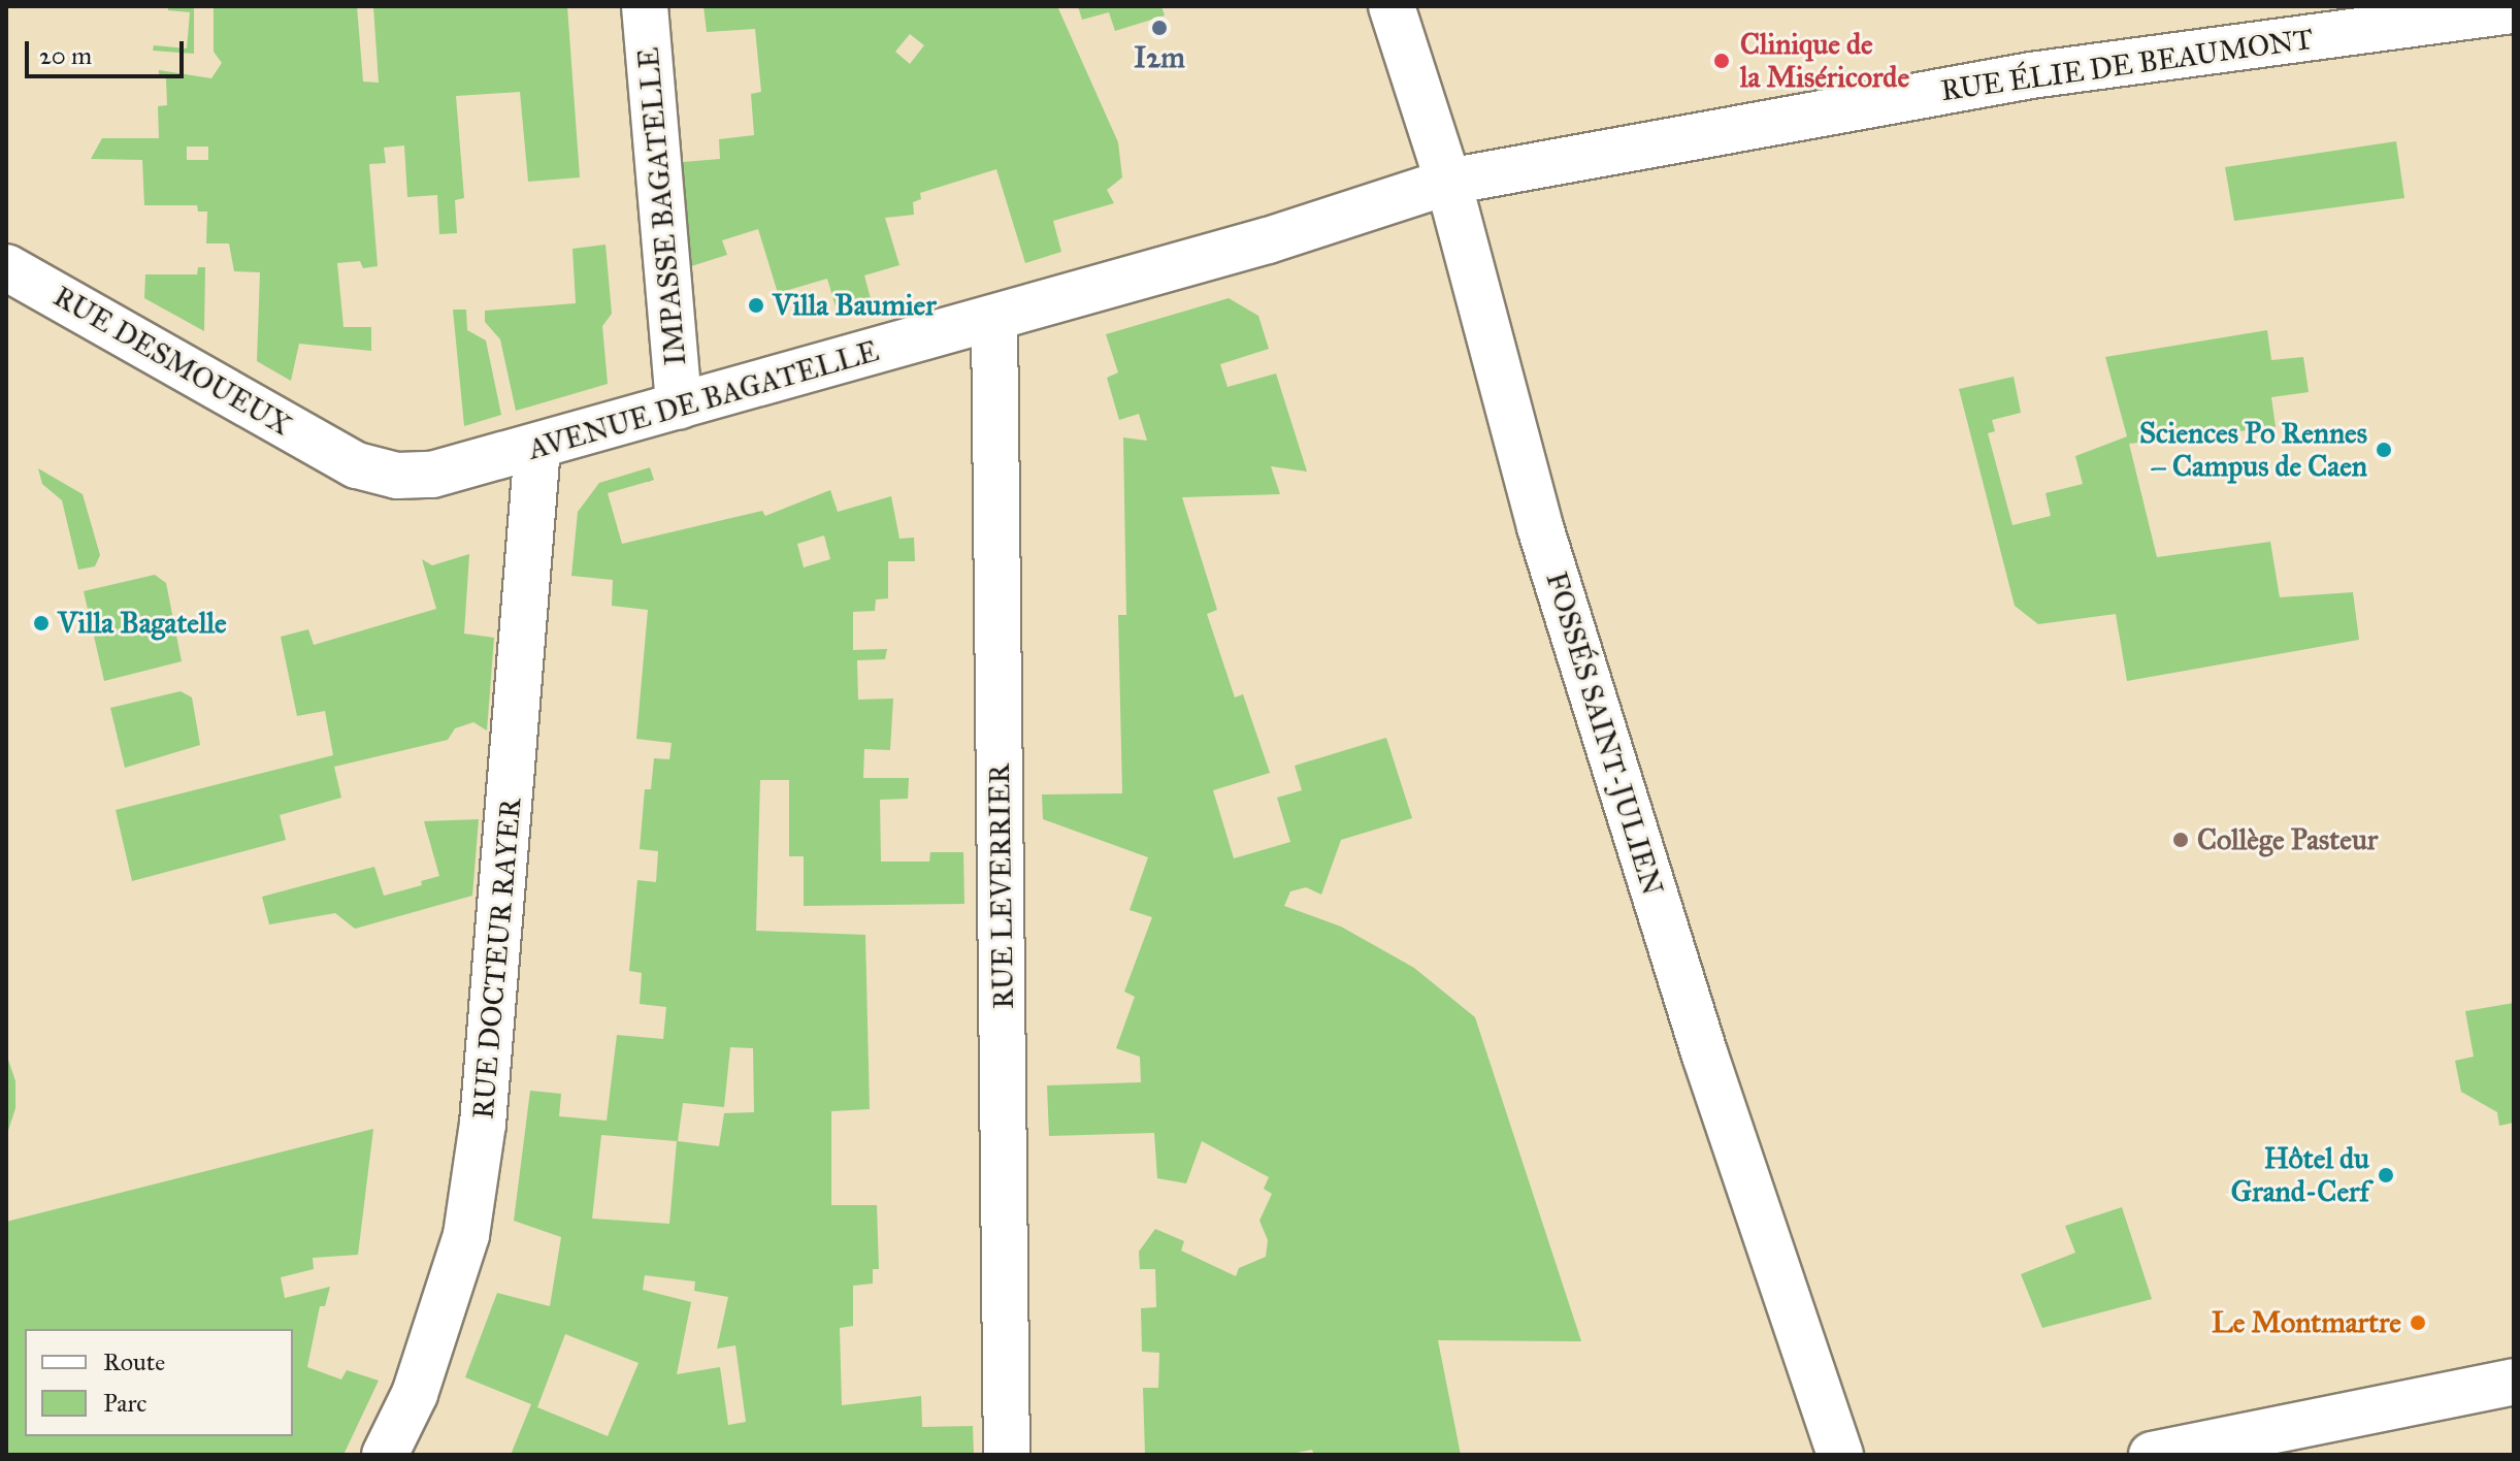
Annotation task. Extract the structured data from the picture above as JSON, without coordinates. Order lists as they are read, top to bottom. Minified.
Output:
{"streets":{"street":["RUE ÉLIE DE BEAUMONT","IMPASSE BAGATELLE","RUE DESMOUEUX","AVENUE DE BAGATELLE","FOSSÉS SAINT-JULIEN","RUE LEVERRIER","RUE DOCTEUR RAYER"]},"crossings":[["RUE ÉLIE DE BEAUMONT","AVENUE DE BAGATELLE"],["RUE ÉLIE DE BEAUMONT","FOSSÉS SAINT-JULIEN"],["IMPASSE BAGATELLE","AVENUE DE BAGATELLE"],["RUE DESMOUEUX","AVENUE DE BAGATELLE"],["AVENUE DE BAGATELLE","FOSSÉS SAINT-JULIEN"],["AVENUE DE BAGATELLE","RUE LEVERRIER"],["AVENUE DE BAGATELLE","RUE DOCTEUR RAYER"]],"places":["I2m","Clinique de la Miséricorde","Villa Baumier","Sciences Po Rennes – Campus de Caen","Villa Bagatelle","Collège Pasteur","Hôtel du Grand-Cerf","Le Montmartre"],"legend":["Route","Parc"],"scale_bar":"20 m"}
